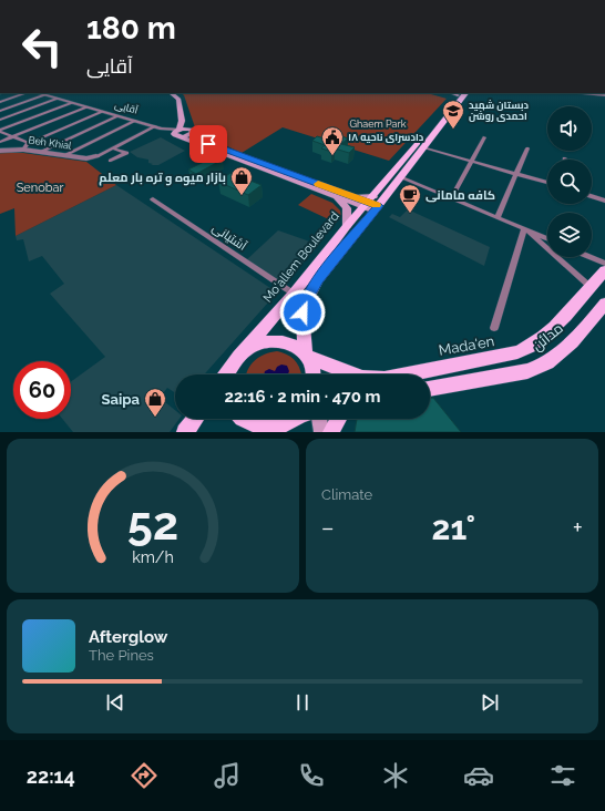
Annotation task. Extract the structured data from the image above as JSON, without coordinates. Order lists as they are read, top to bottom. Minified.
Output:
{"streets":{"main road":["آقایی","Mo'allem Boulevard","مدائن","Mada'en"],"street":["Beh Khial","آشتیانی"]},"crossings":[["آقایی","Mo'allem Boulevard"],["آشتیانی","Mo'allem Boulevard"],["Mo'allem Boulevard","Mada'en"]],"parks":["Ghaem Park","Senobar"],"places":{"school or university":["دبستان شهید احمدی روشن"],"public building":["دادسرای ناحیه ۱۸"],"shop":["بازار میوه و تره بار معلم","Saipa"],"cafe":["کافه مامانی"]},"page":{"turn":["180 m","آقایی"],"limit":"60","trip":"22:16 · 2 min · 470 m","tile":"Climate","heat":["−","21°","+"],"song":["Afterglow","The Pines"],"tabs":"22:14","gauge":["52","km/h"]}}
